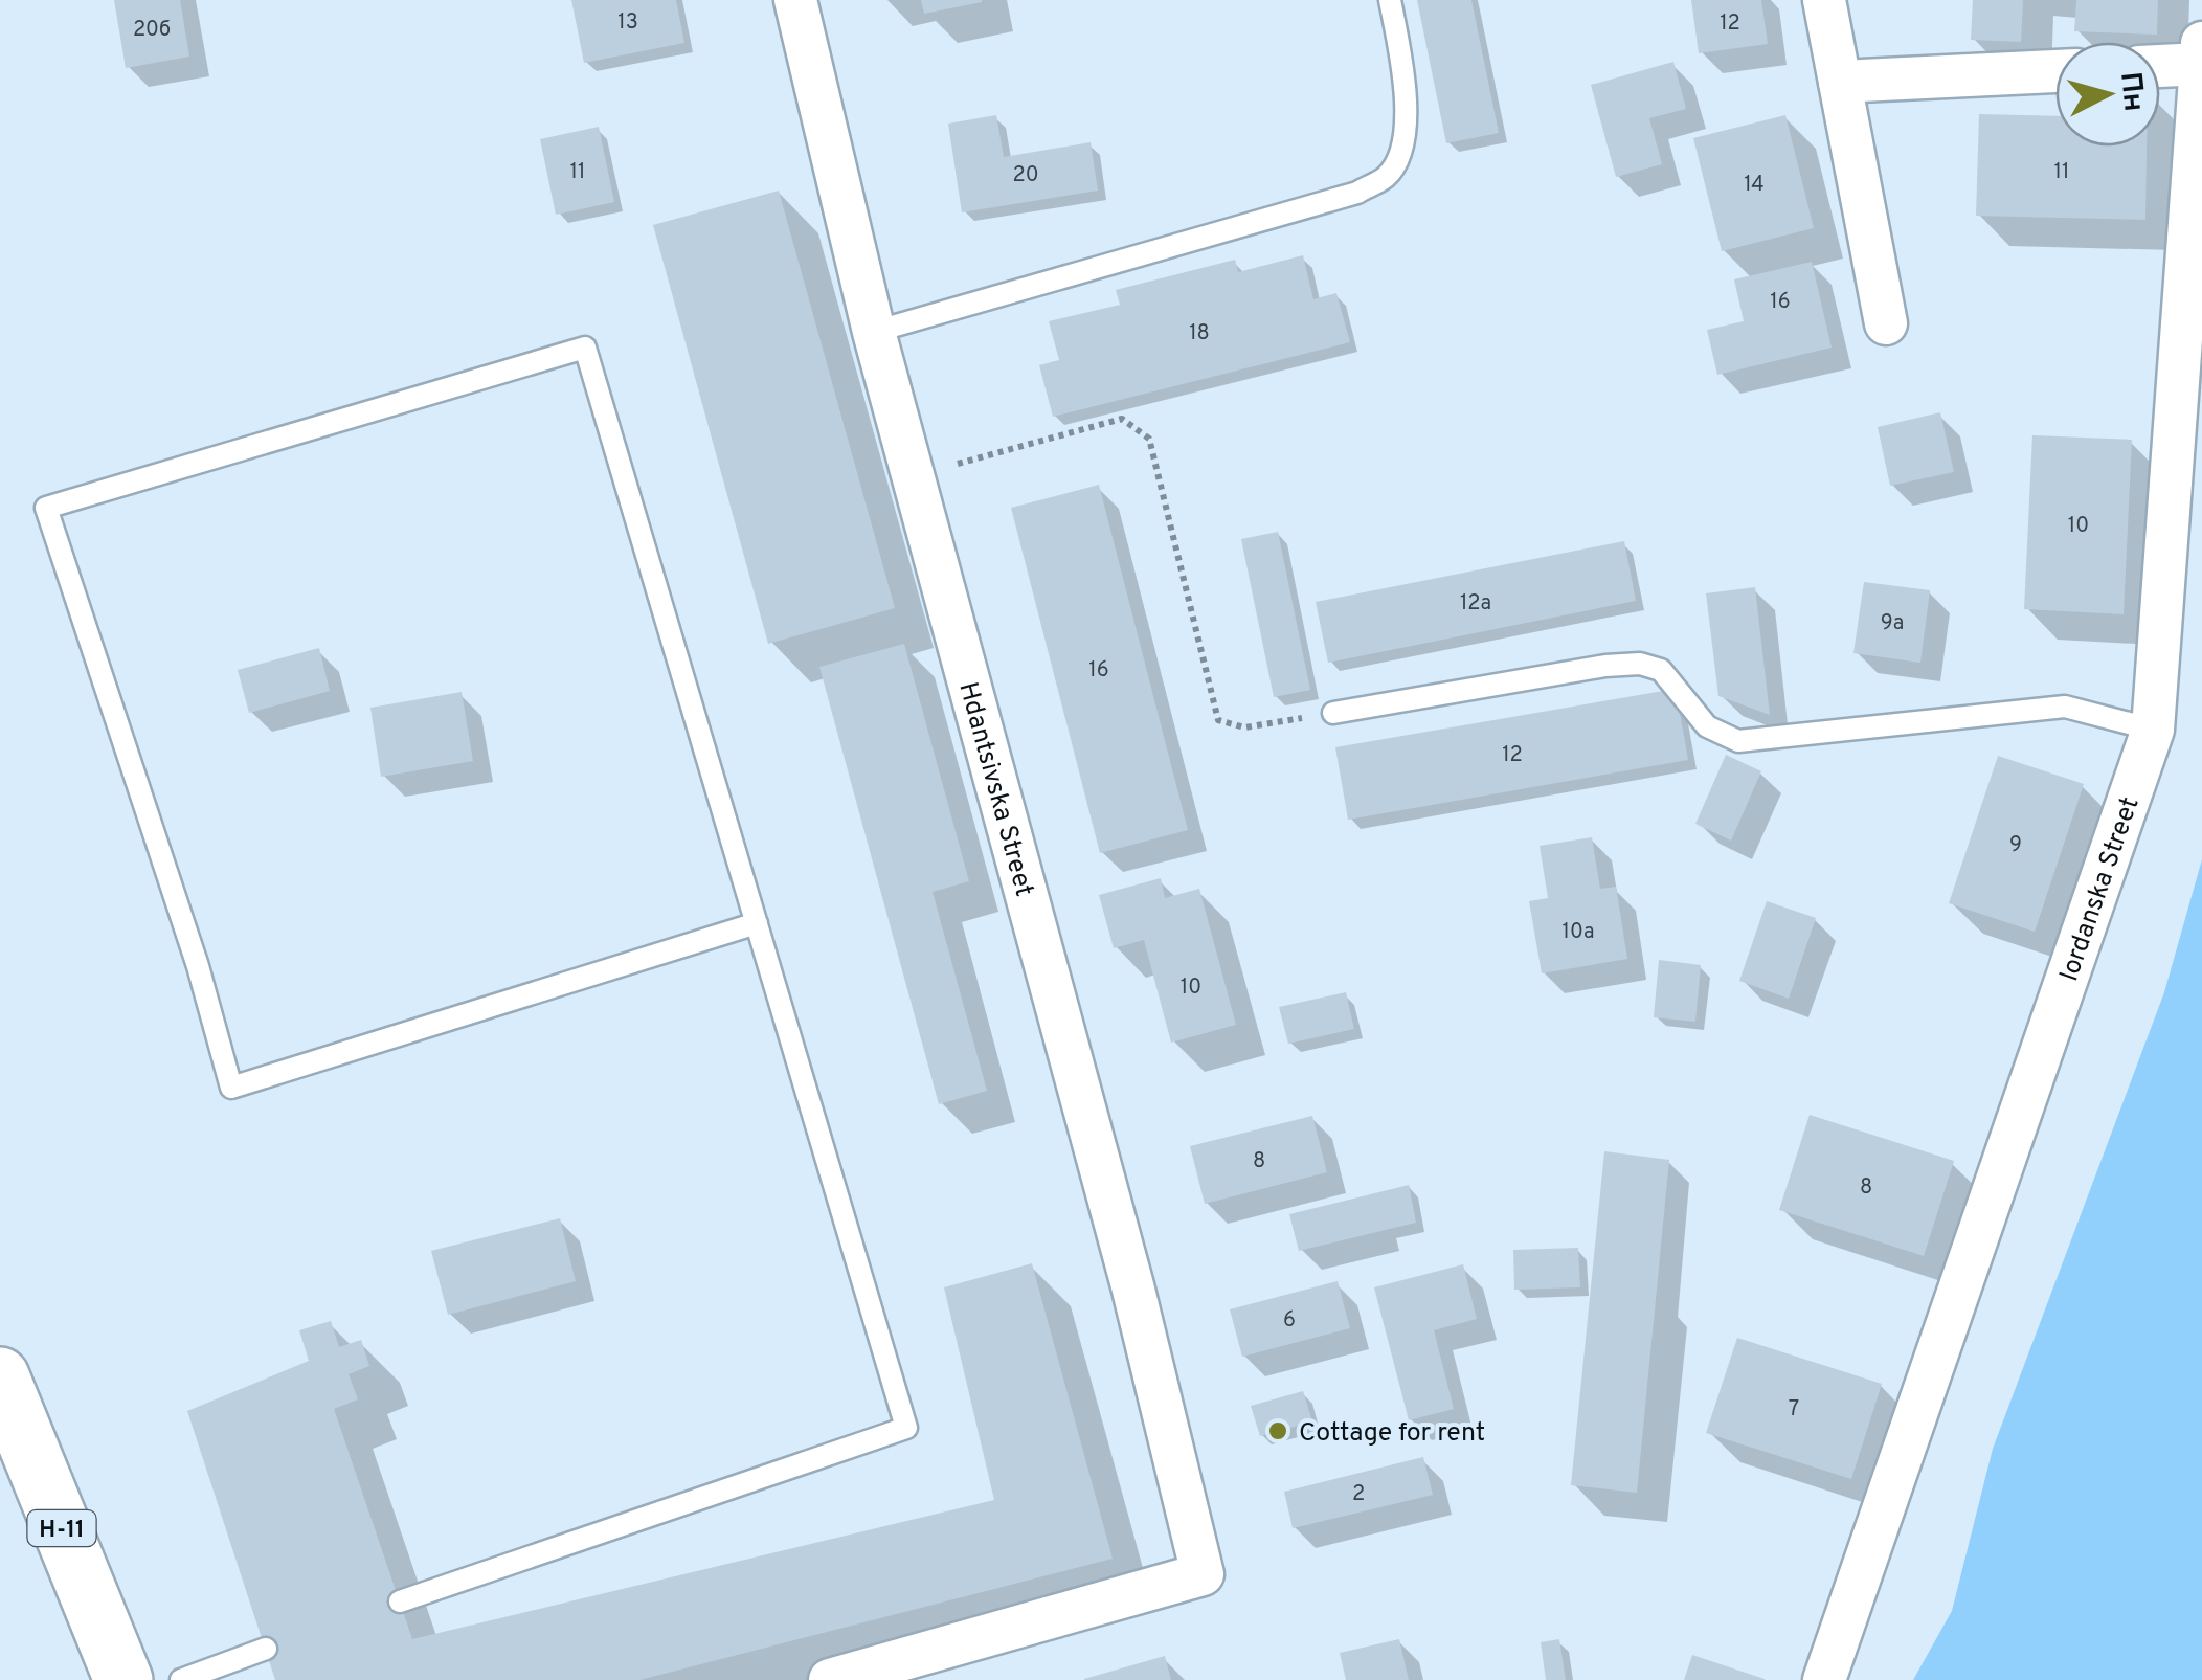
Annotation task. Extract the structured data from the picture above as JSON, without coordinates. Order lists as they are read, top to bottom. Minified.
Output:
{"streets":{"main road":["Н-11"],"street":["Hdantsivska Street","Iordanska Street"]},"places":["Cottage for rent"],"house_numbers":["13","12","20б","11","11","20","14","16","18","10","12а","9а","16","12","9","10а","10","8","8","6","7","2"],"north":"right"}
